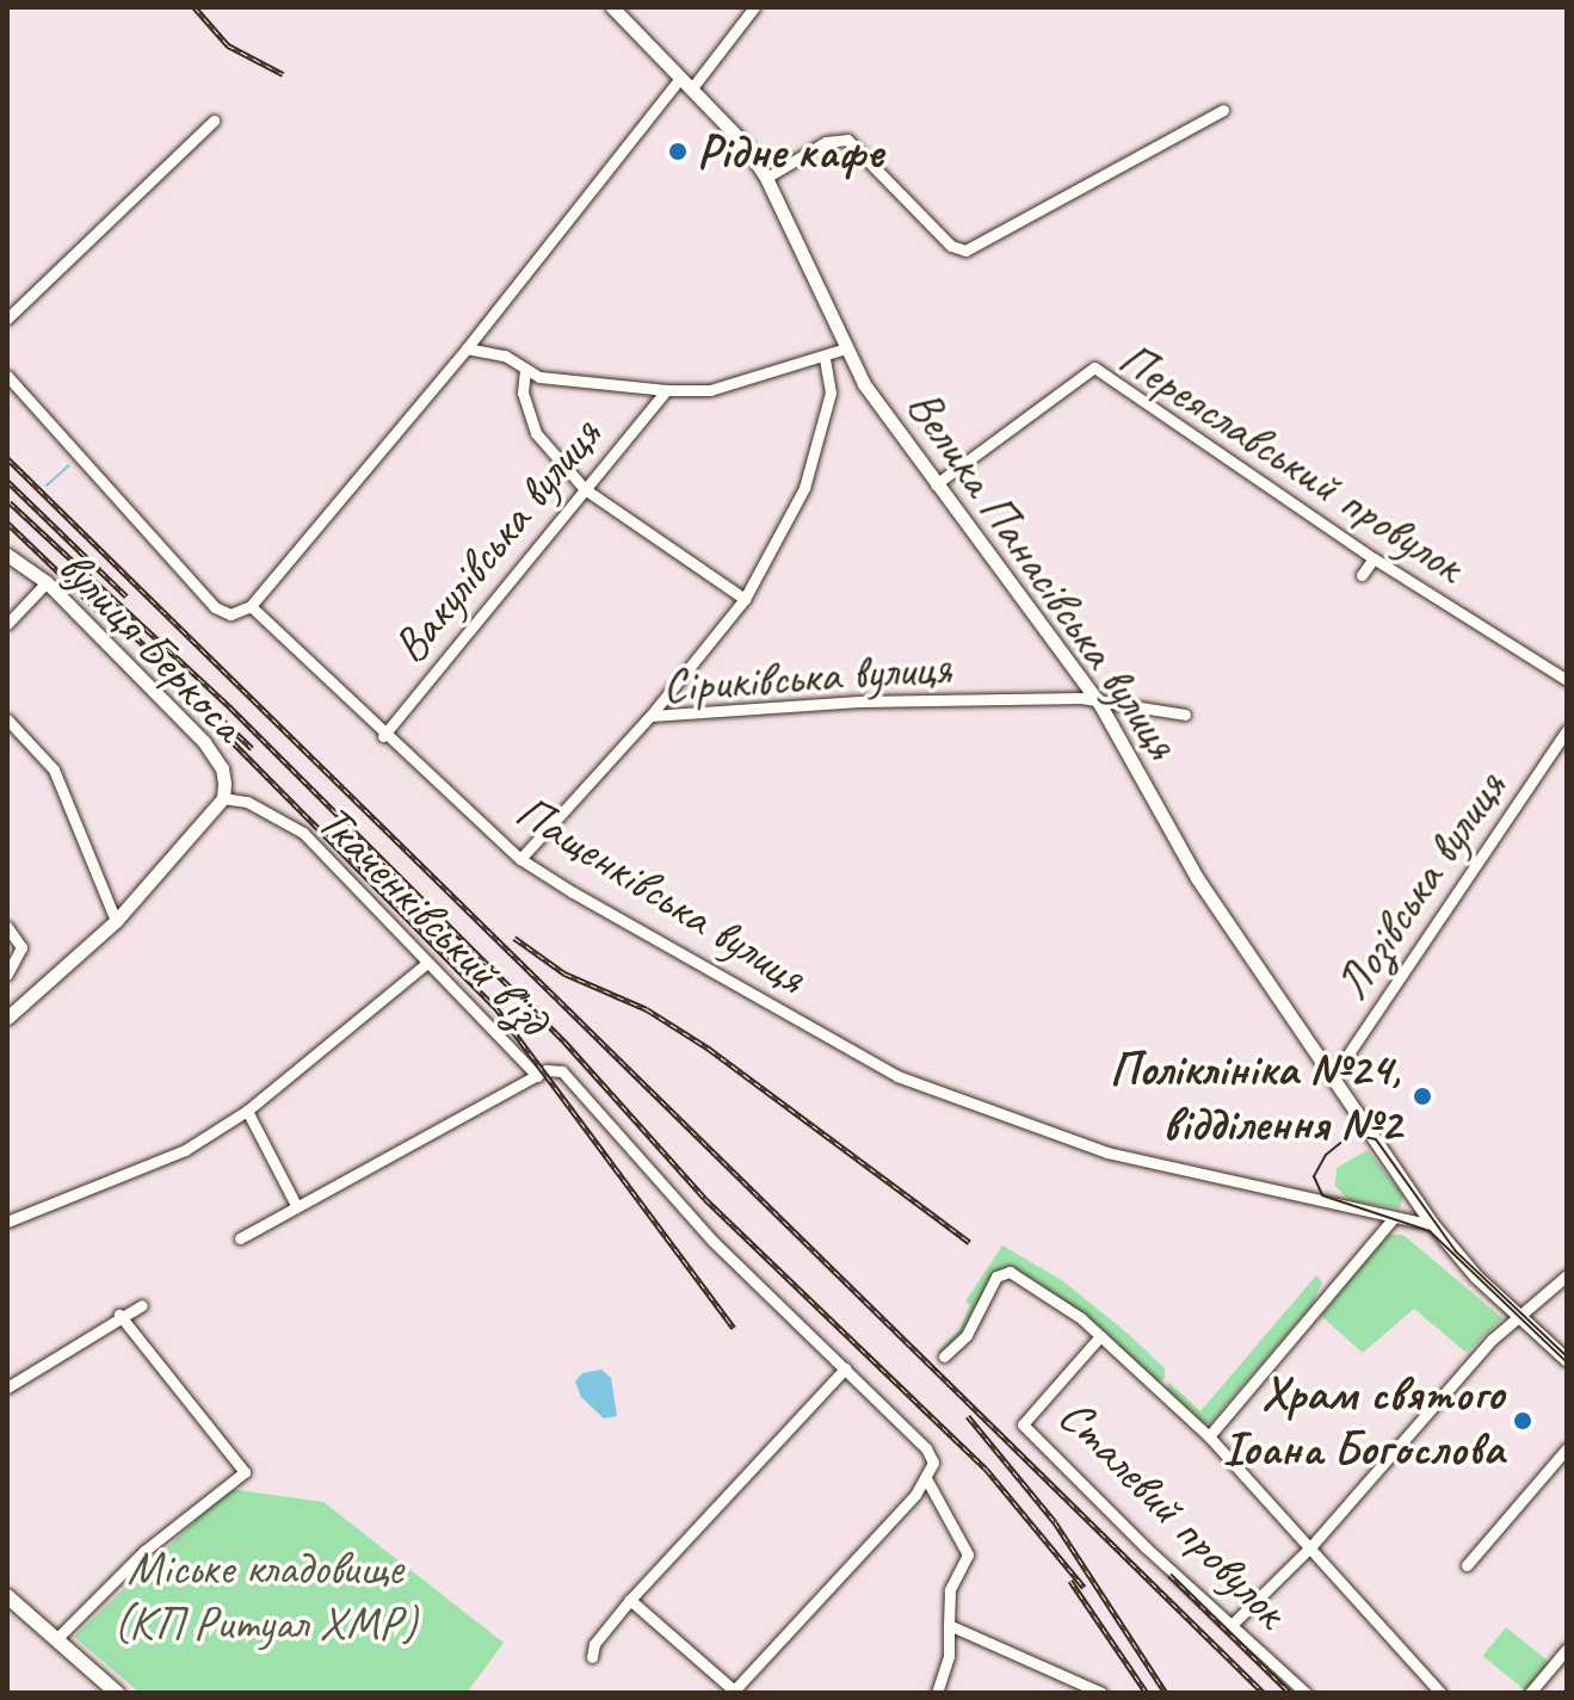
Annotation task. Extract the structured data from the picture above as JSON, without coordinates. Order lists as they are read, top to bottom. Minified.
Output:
{"streets":{"street":["Переяславський провулок","Вакулівська вулиця","Велика Панасівська вулиця","вулиця Беркоса","Сіриківська вулиця","Лозівська вулиця","Пащенківська вулиця","Ткаченківський в'їзд","Сталевий провулок"]},"crossings":[["Переяславський провулок","Велика Панасівська вулиця"],["Вакулівська вулиця","Пащенківська вулиця"],["Велика Панасівська вулиця","Сіриківська вулиця"],["Велика Панасівська вулиця","Лозівська вулиця"],["Велика Панасівська вулиця","Пащенківська вулиця"],["вулиця Беркоса","Ткаченківський в'їзд"],["Сіриківська вулиця","Пащенківська вулиця"]],"parks":["Міське кладовище (КП Ритуал ХМР)"],"places":["Рідне кафе","Поліклініка №24, відділення №2","Храм святого Іоана Богослова"]}
